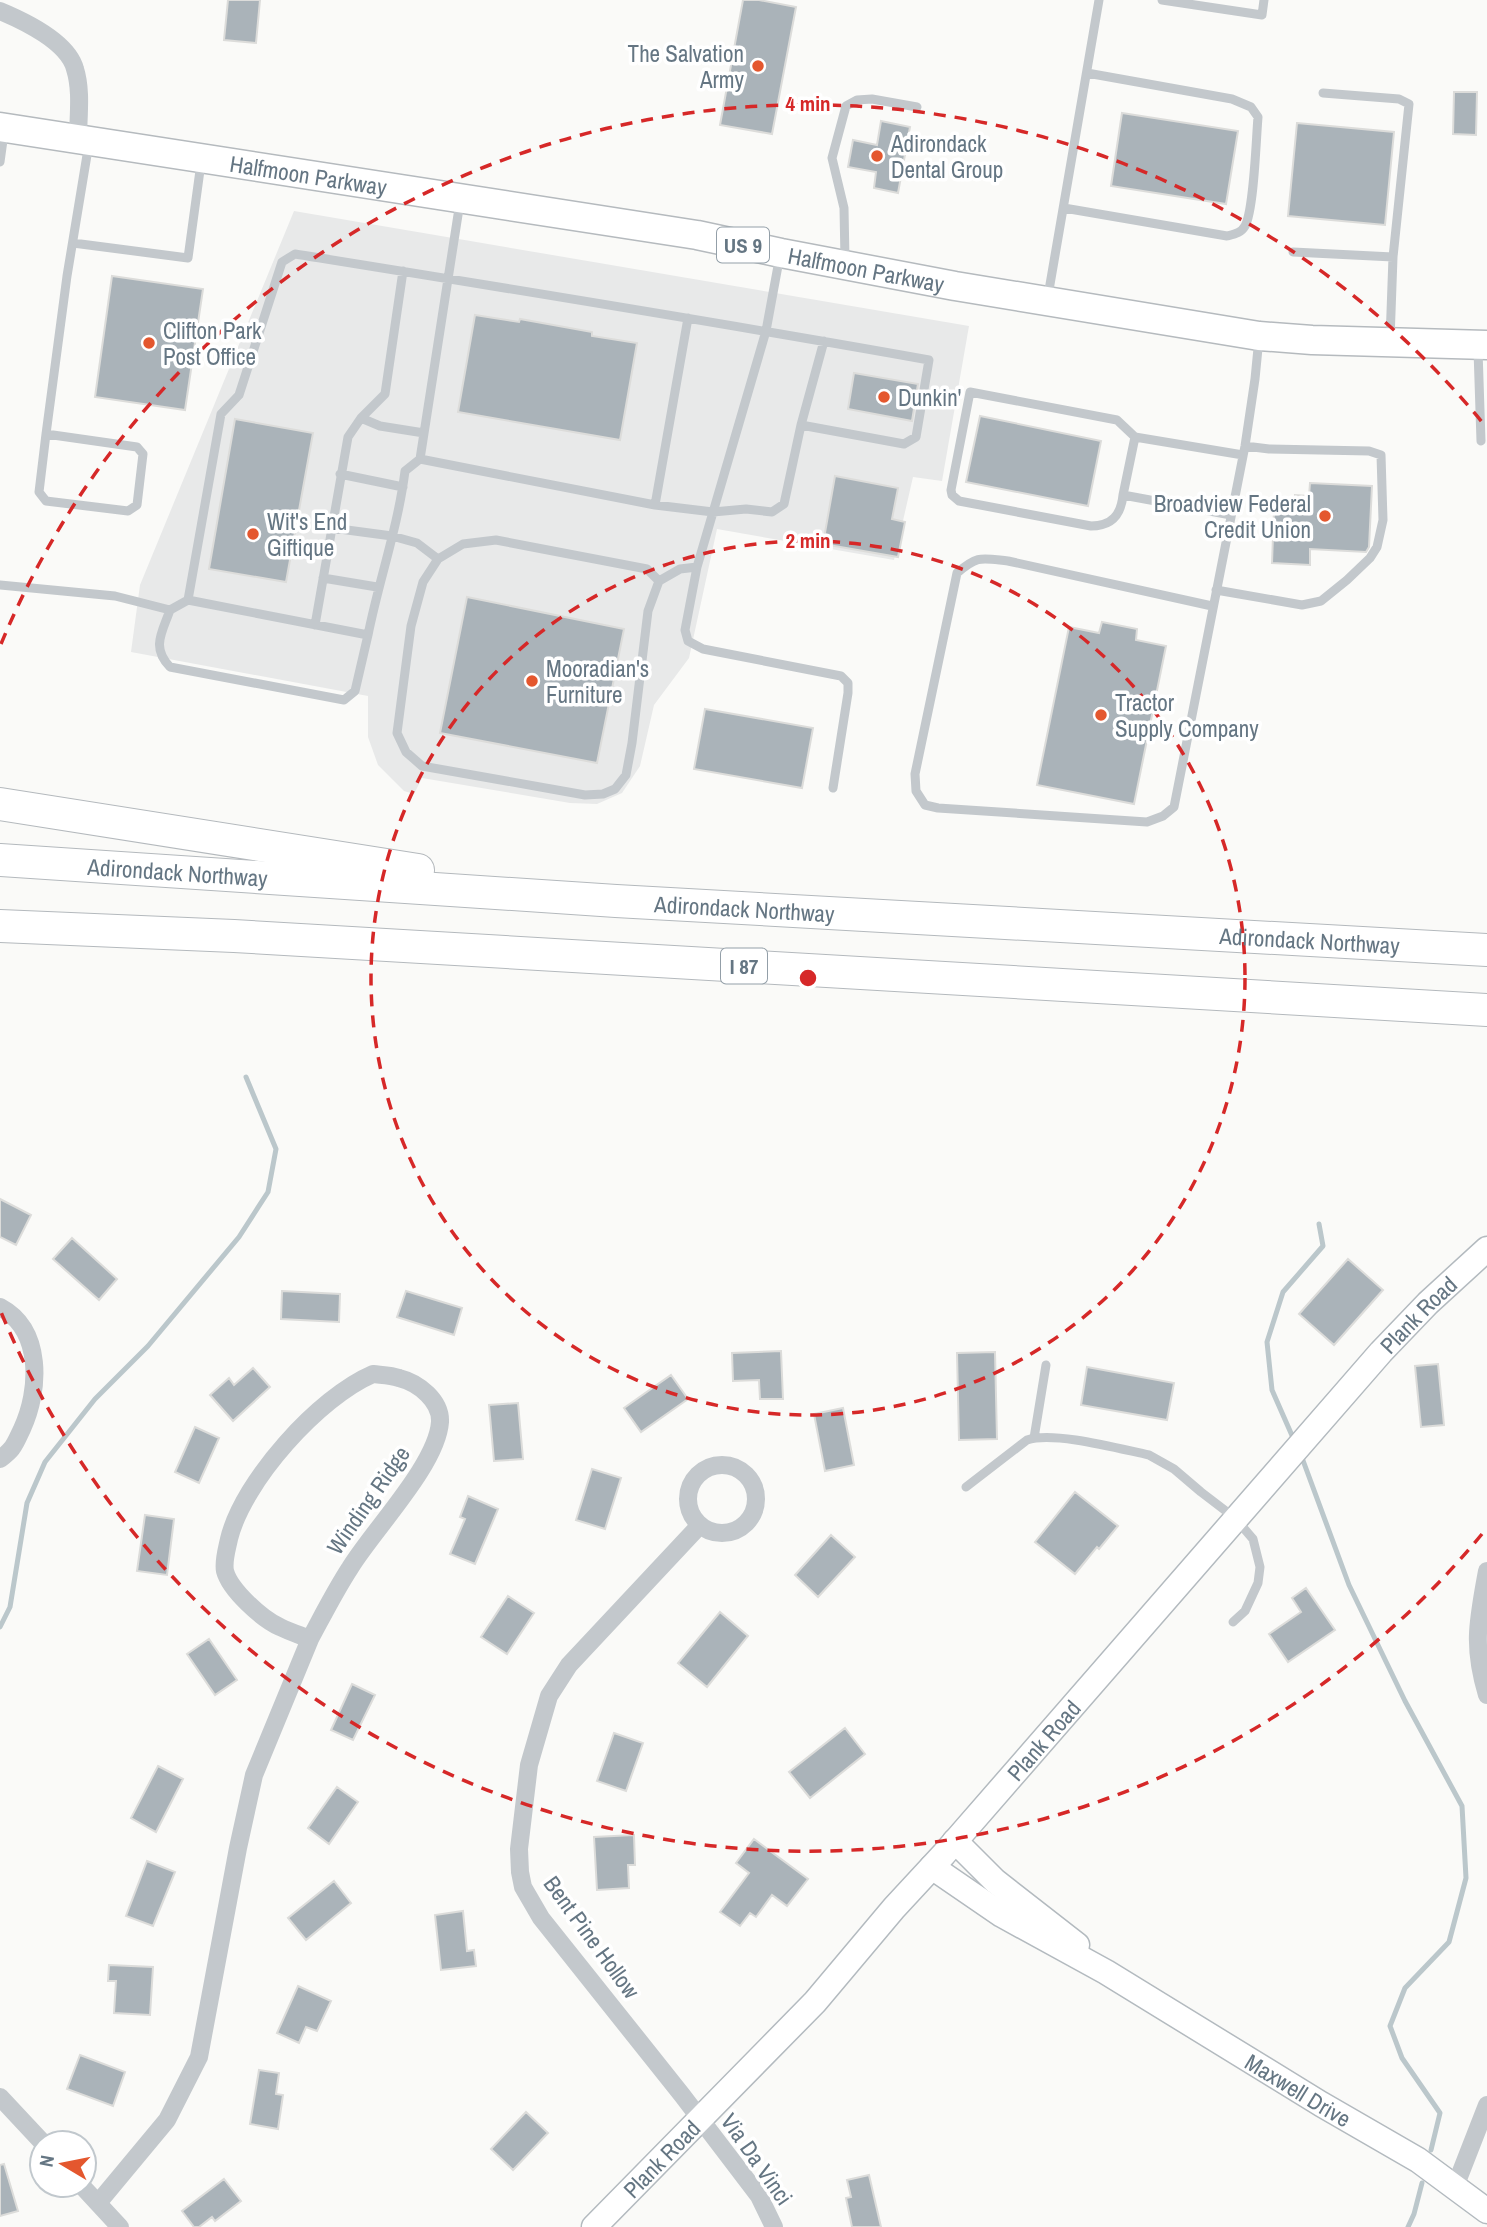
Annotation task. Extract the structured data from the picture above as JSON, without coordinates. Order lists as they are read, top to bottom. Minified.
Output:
{"streets":{"highway":["Adirondack Northway","I 87"],"main road":["Halfmoon Parkway","US 9"],"street":["Plank Road","Winding Ridge","Bent Pine Hollow","Maxwell Drive","Via Da Vinci"]},"crossings":[["Plank Road","Bent Pine Hollow"],["Plank Road","Maxwell Drive"],["Plank Road","Via Da Vinci"],["Bent Pine Hollow","Via Da Vinci"]],"places":["The Salvation Army","Adirondack Dental Group","Clifton Park Post Office","Dunkin'","Broadview Federal Credit Union","Wit's End Giftique","Mooradian's Furniture","Tractor Supply Company"],"north":"left","rings":["4 min","2 min"]}
